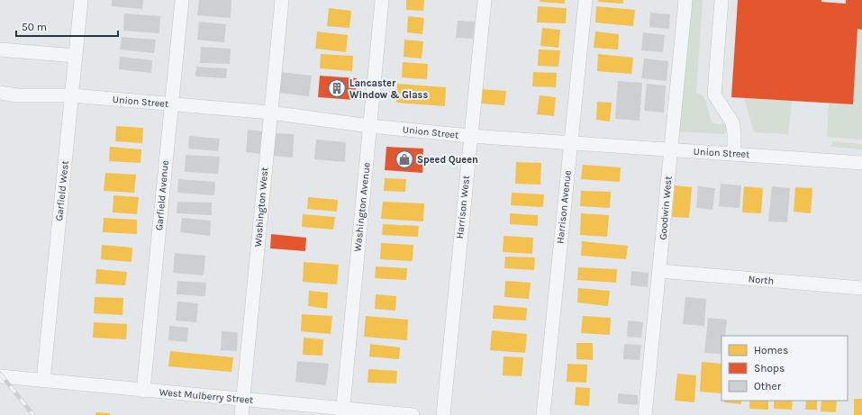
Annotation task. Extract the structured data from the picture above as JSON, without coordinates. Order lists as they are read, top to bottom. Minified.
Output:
{"streets":{"street":["Union Street","Garfield West","Garfield Avenue","Washington West","Washington Avenue","Harrison West","Harrison Avenue","Goodwin West","North","West Mulberry Street"]},"crossings":[["Union Street","Garfield West"],["Union Street","Garfield Avenue"],["Union Street","Washington West"],["Union Street","Washington Avenue"],["Union Street","Harrison West"],["Union Street","Harrison Avenue"],["Union Street","Goodwin West"],["Garfield West","West Mulberry Street"],["Garfield Avenue","West Mulberry Street"],["Washington West","West Mulberry Street"],["Washington Avenue","West Mulberry Street"],["Goodwin West","North"]],"places":{"building":["Lancaster Window & Glass"],"shop":["Speed Queen"]},"legend":["Homes","Shops","Other"],"scale_bar":"50 m"}
